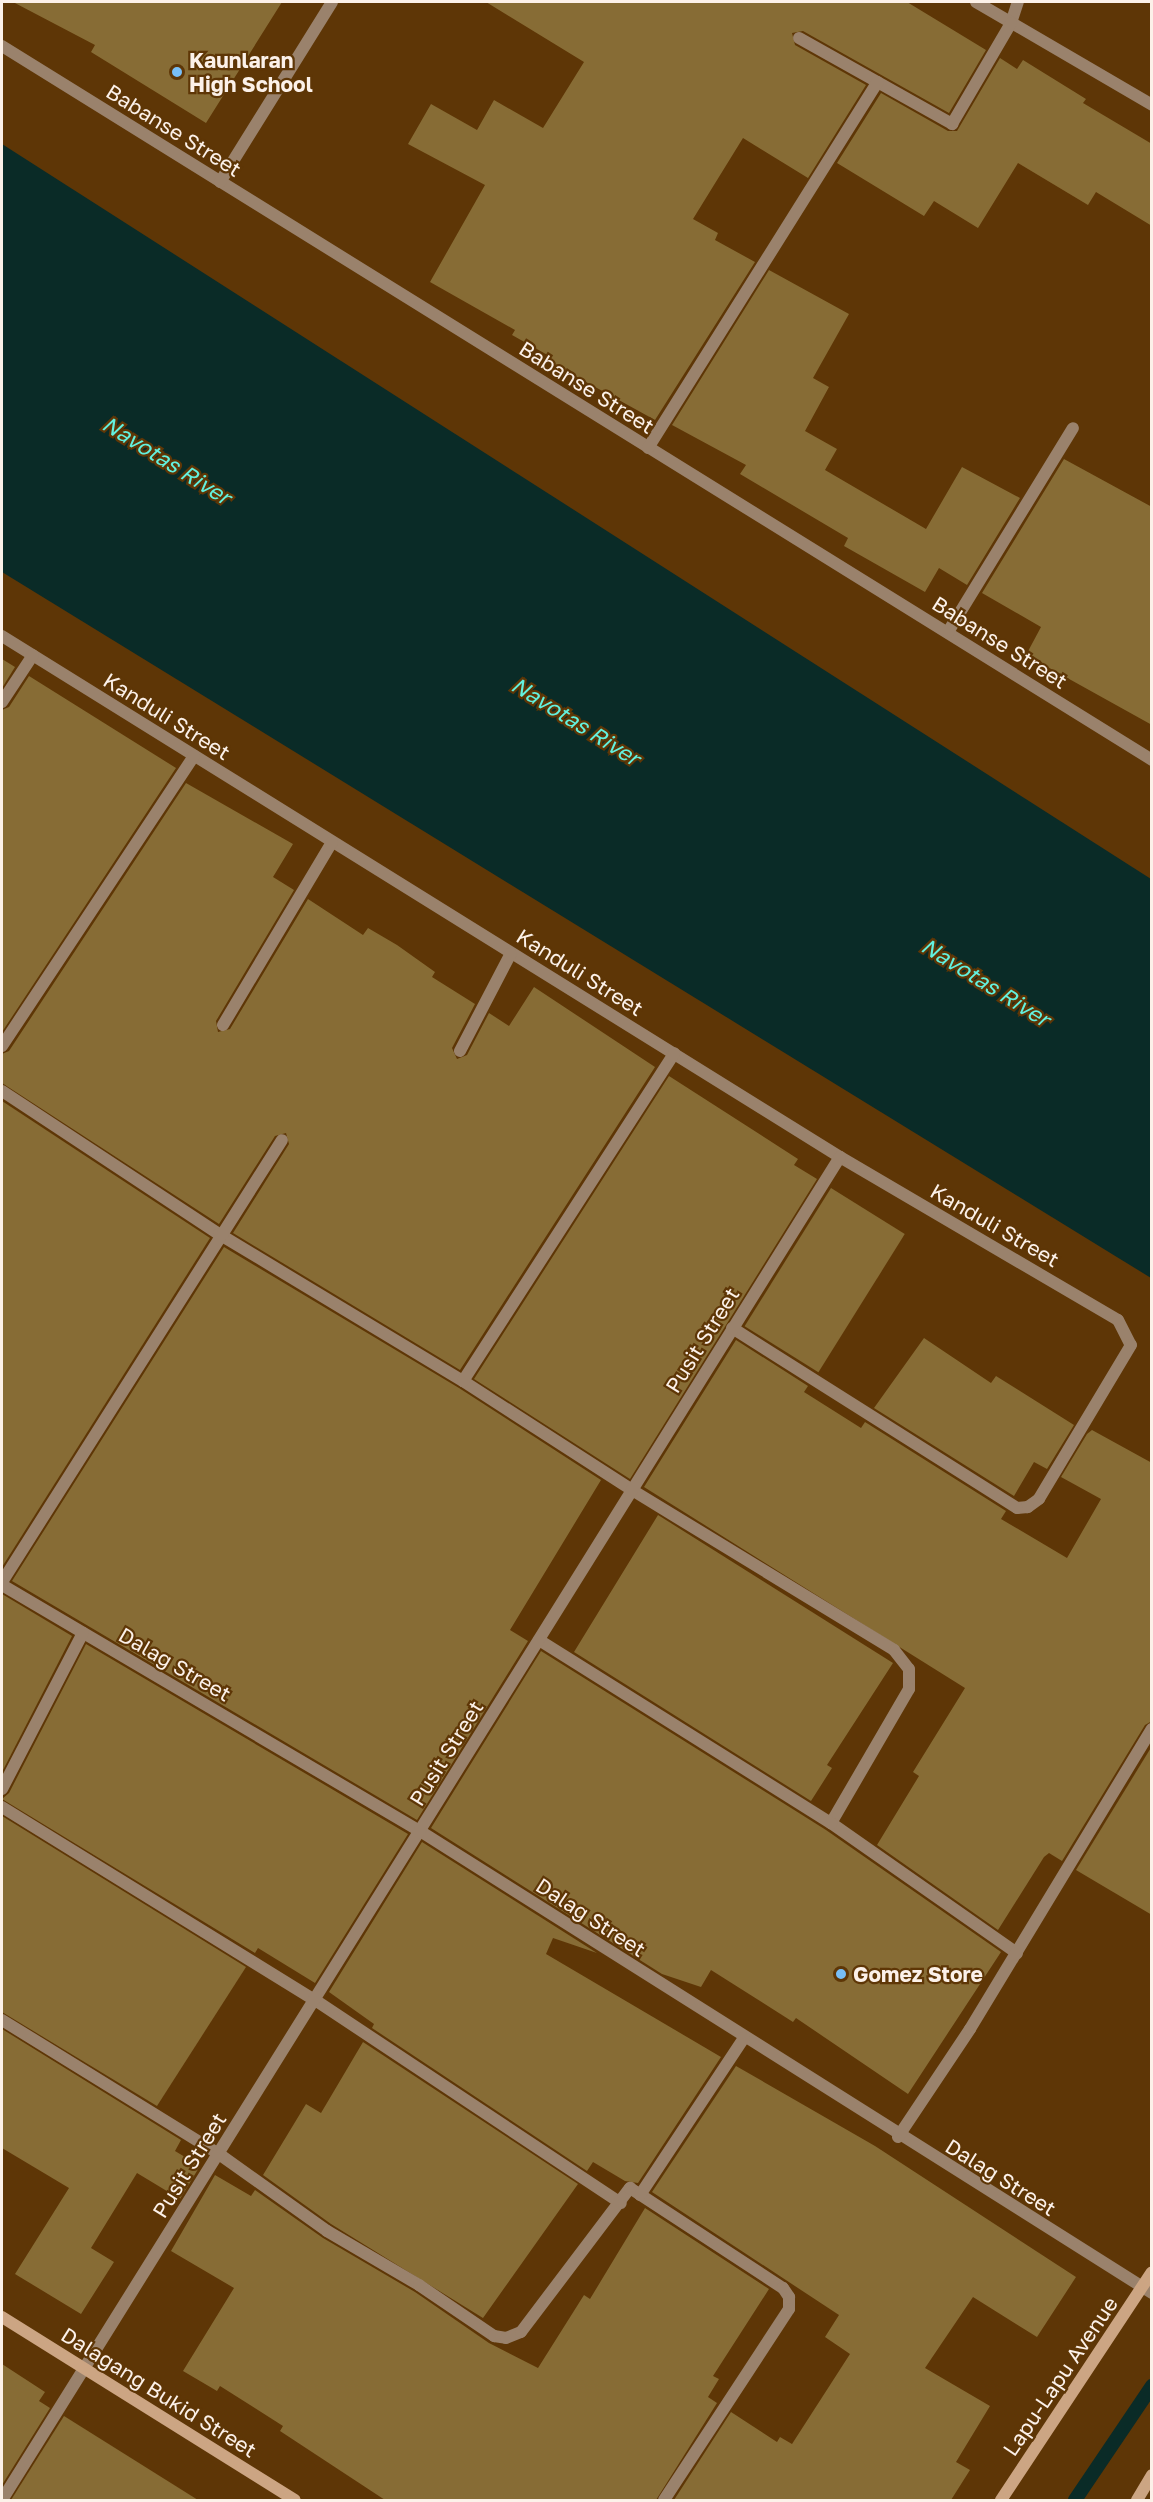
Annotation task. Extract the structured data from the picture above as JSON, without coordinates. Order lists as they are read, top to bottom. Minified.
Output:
{"streets":{"main road":["Lapu-Lapu Avenue","Dalagang Bukid Street"],"street":["Babanse Street","Kanduli Street","Pusit Street","Dalag Street"]},"crossings":[["Kanduli Street","Pusit Street"],["Pusit Street","Dalag Street"],["Pusit Street","Dalagang Bukid Street"],["Dalag Street","Lapu-Lapu Avenue"]],"water":["Navotas River"],"places":["Kaunlaran High School","Gomez Store"]}
